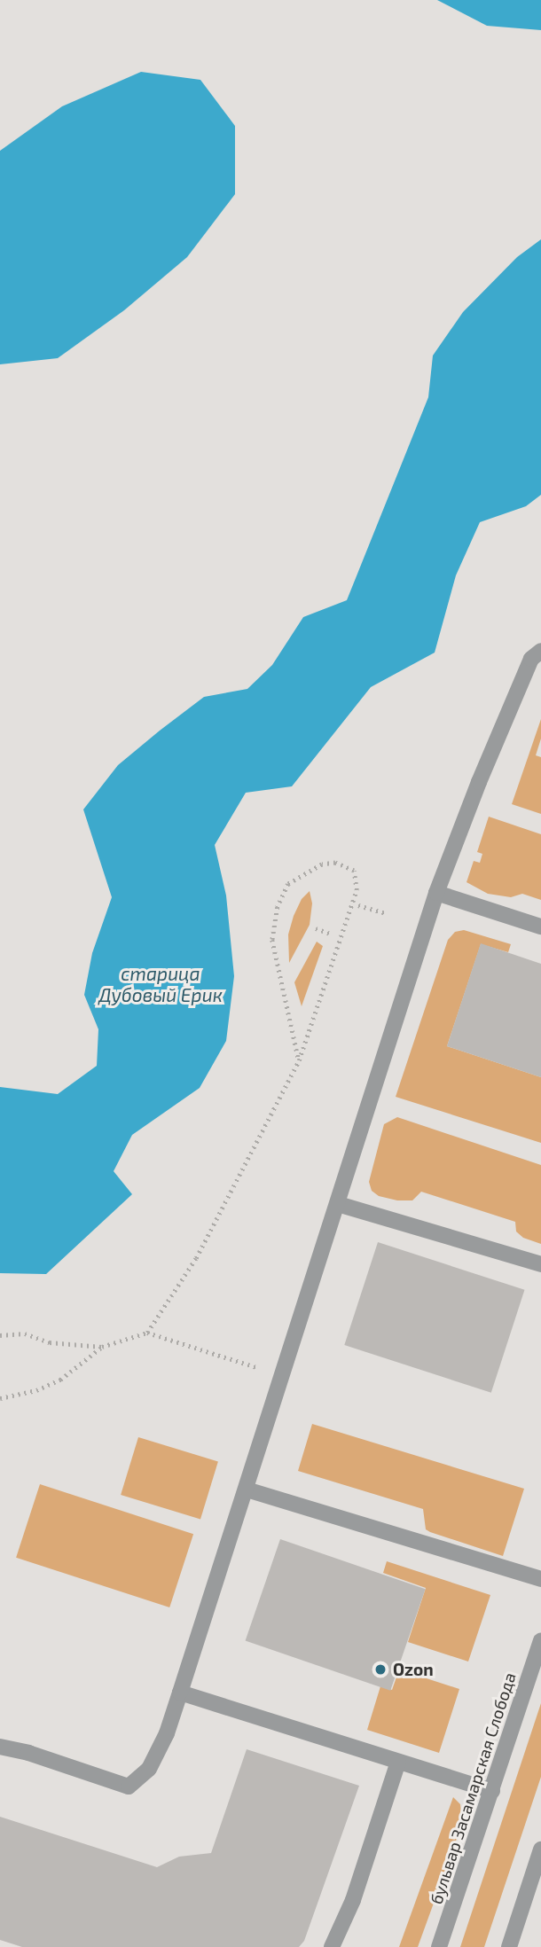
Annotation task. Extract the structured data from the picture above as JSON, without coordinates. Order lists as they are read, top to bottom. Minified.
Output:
{"streets":{"street":["бульвар Засамарская Слобода"]},"water":["старица Дубовый Ерик"],"places":["Ozon"]}
